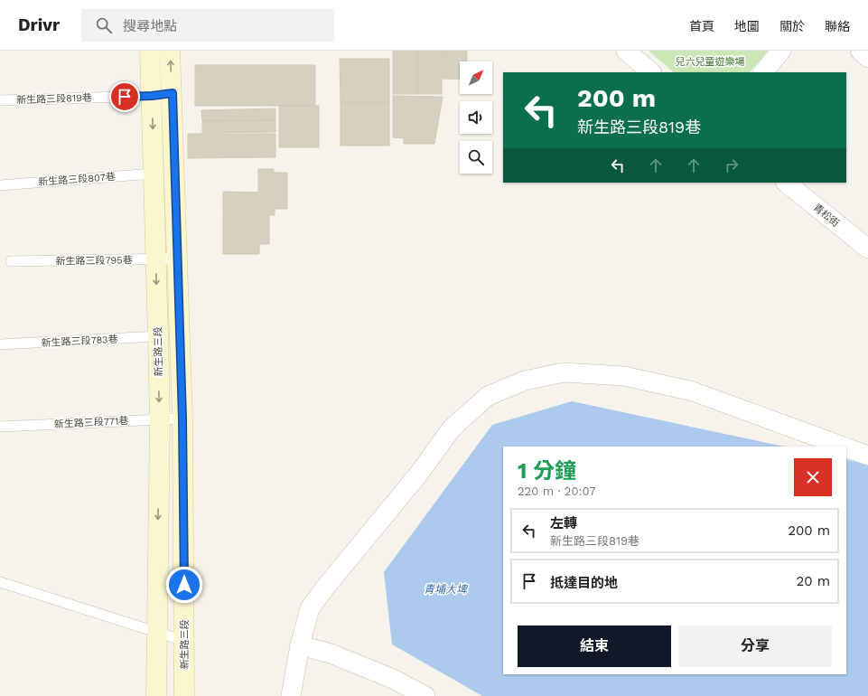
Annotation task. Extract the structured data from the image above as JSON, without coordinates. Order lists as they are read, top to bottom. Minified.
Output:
{"streets":{"main road":["新生路三段"],"street":["青松街"],"lane":["新生路三段819巷","新生路三段807巷","新生路三段795巷","新生路三段783巷","新生路三段771巷"]},"crossings":[["新生路三段819巷","新生路三段"],["新生路三段807巷","新生路三段"],["新生路三段795巷","新生路三段"],["新生路三段783巷","新生路三段"],["新生路三段","新生路三段771巷"]],"water":["青埔大埤"],"parks":["兒六兒童遊樂場"],"north":"top right","page":{"header":"Drivr","search":"搜尋地點","nav":["首頁","地圖","關於","聯絡"],"turn":["200 m","新生路三段819巷"],"heading":["1 分鐘","220 m · 20:07"],"list":[{"name":"左轉","note":"新生路三段819巷","value":"200 m"},{"name":"抵達目的地","value":"20 m"}],"buttons":["結束","分享"]}}
